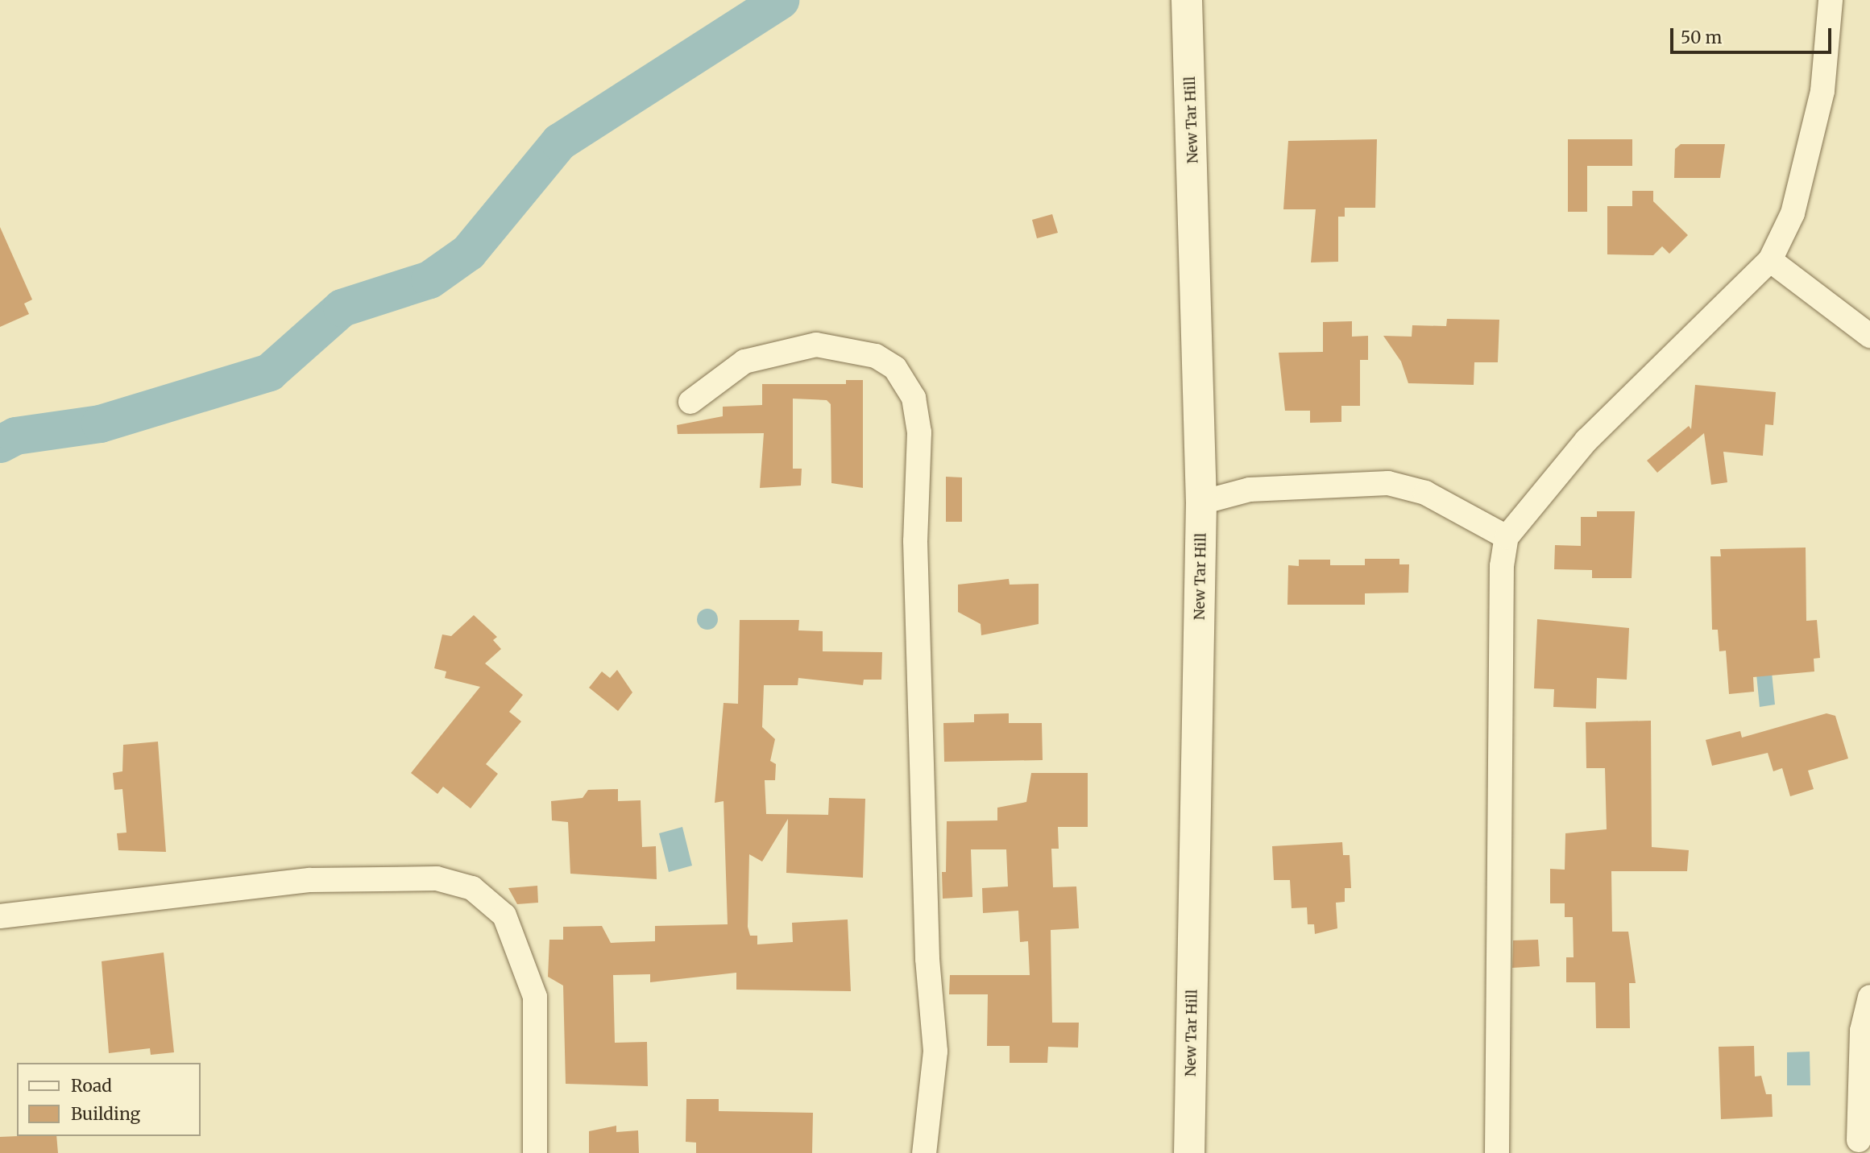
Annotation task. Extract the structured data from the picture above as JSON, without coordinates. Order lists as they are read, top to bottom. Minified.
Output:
{"streets":{"street":["New Tar Hill"]},"legend":["Road","Building"],"scale_bar":"50 m"}
